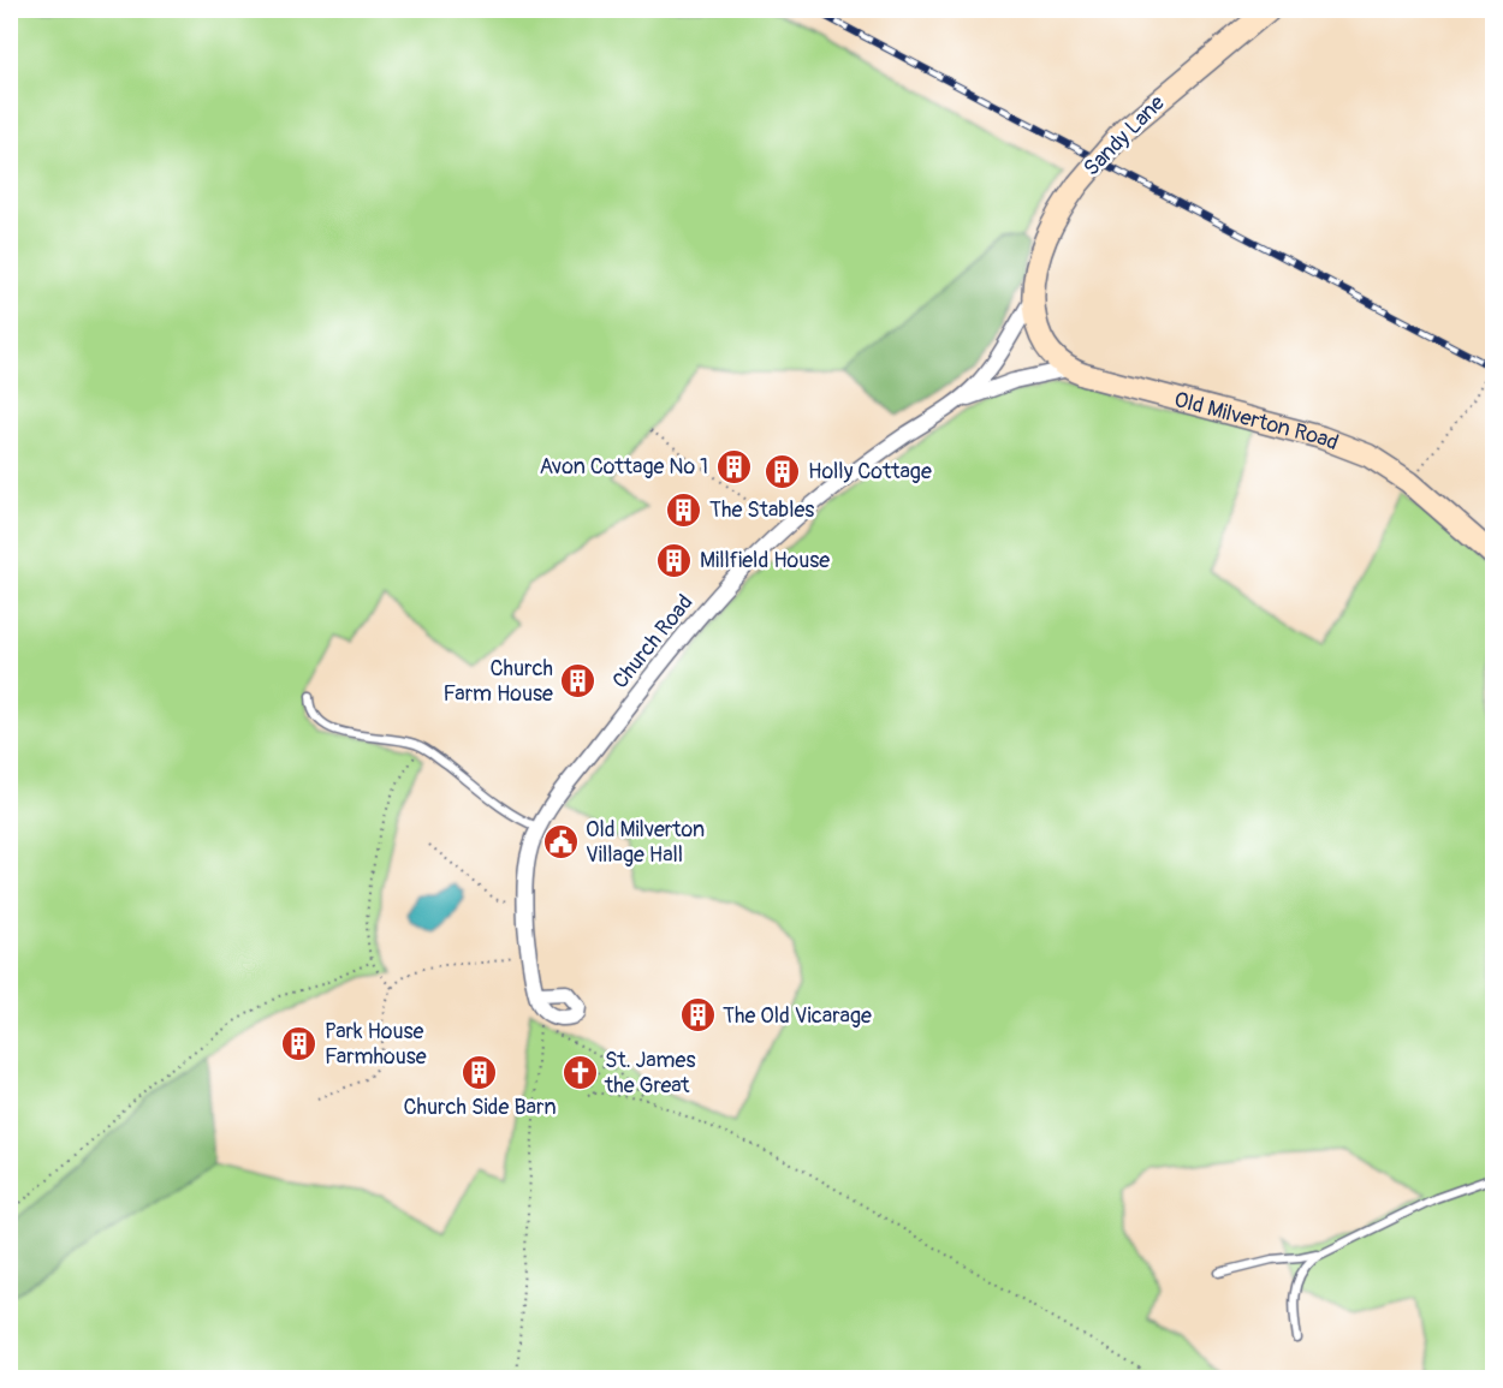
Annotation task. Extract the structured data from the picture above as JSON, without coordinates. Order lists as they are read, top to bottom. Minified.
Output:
{"streets":{"street":["Sandy Lane","Old Milverton Road","Church Road"]},"crossings":[["Sandy Lane","Church Road"],["Old Milverton Road","Church Road"]],"places":{"building":["Avon Cottage No 1","Holly Cottage","The Stables","Millfield House","Church Farm House","The Old Vicarage","Park House Farmhouse","Church Side Barn"],"public building":["Old Milverton Village Hall"],"church":["St. James the Great"]}}
